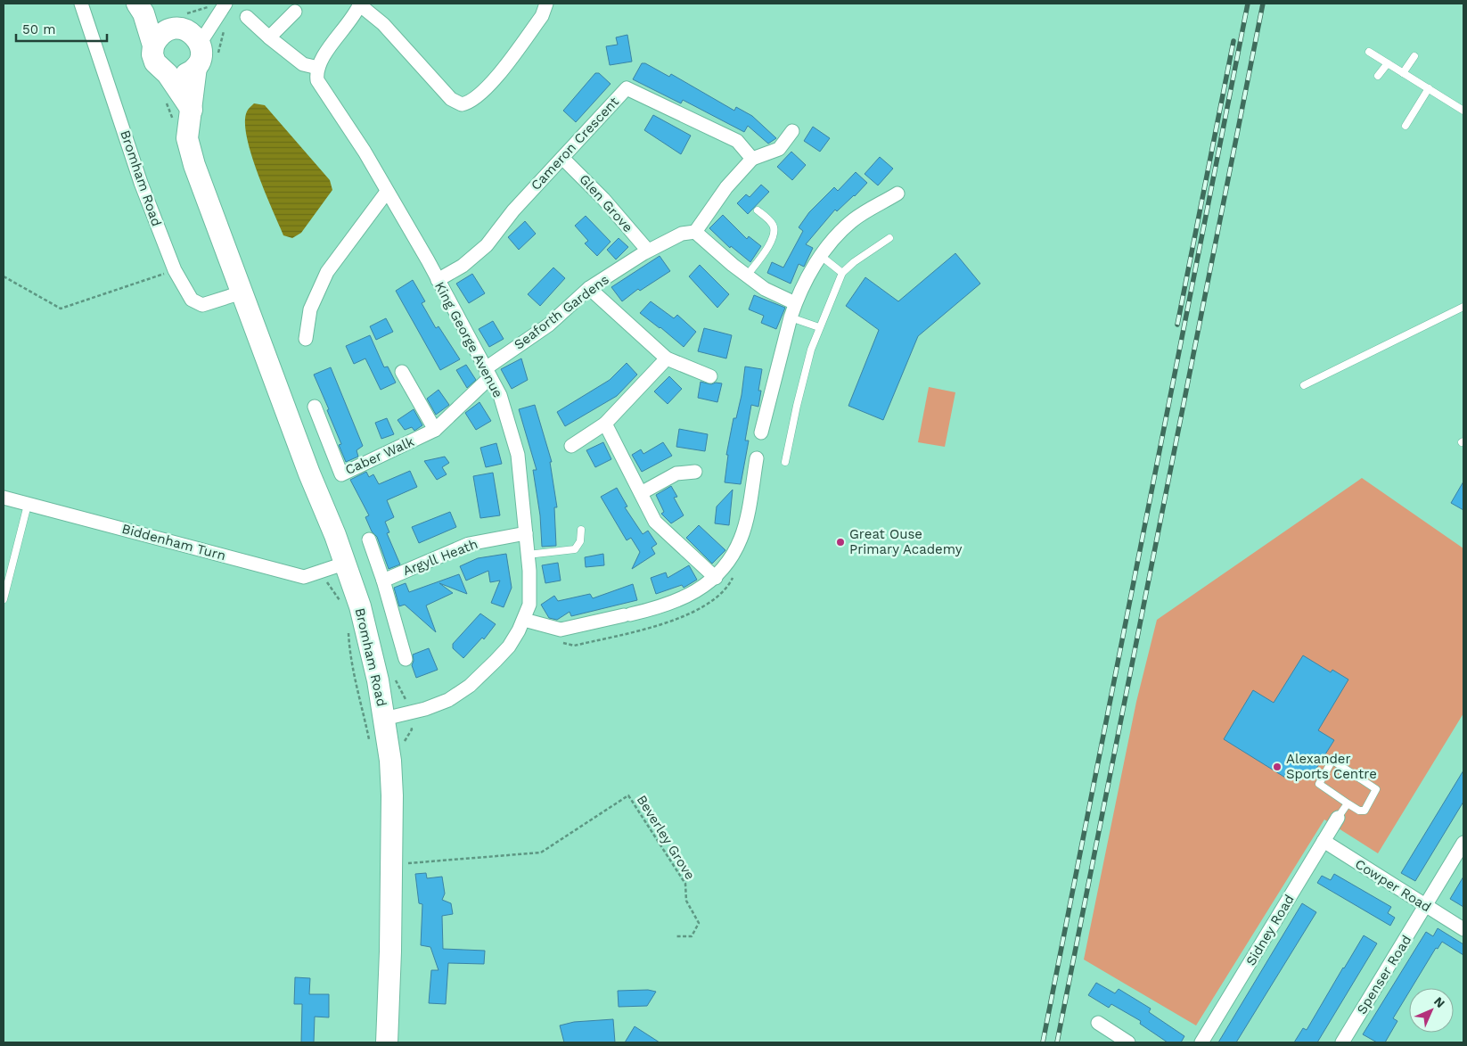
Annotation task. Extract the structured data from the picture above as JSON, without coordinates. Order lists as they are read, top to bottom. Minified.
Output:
{"streets":{"main road":["Bromham Road"],"street":["Cameron Crescent","Glen Grove","Seaforth Gardens","King George Avenue","Caber Walk","Biddenham Turn","Argyll Heath","Cowper Road","Sidney Road","Spenser Road"],"path":["Beverley Grove"]},"crossings":[["Cameron Crescent","Glen Grove"],["Cameron Crescent","King George Avenue"],["Bromham Road","King George Avenue"],["Bromham Road","Biddenham Turn"],["Bromham Road","Beverley Grove"],["Glen Grove","Seaforth Gardens"],["Seaforth Gardens","King George Avenue"],["Seaforth Gardens","Caber Walk"],["King George Avenue","Caber Walk"],["King George Avenue","Argyll Heath"],["Cowper Road","Sidney Road"],["Cowper Road","Spenser Road"]],"places":["Great Ouse Primary Academy","Alexander Sports Centre"],"scale_bar":"50 m","north":"top right"}
